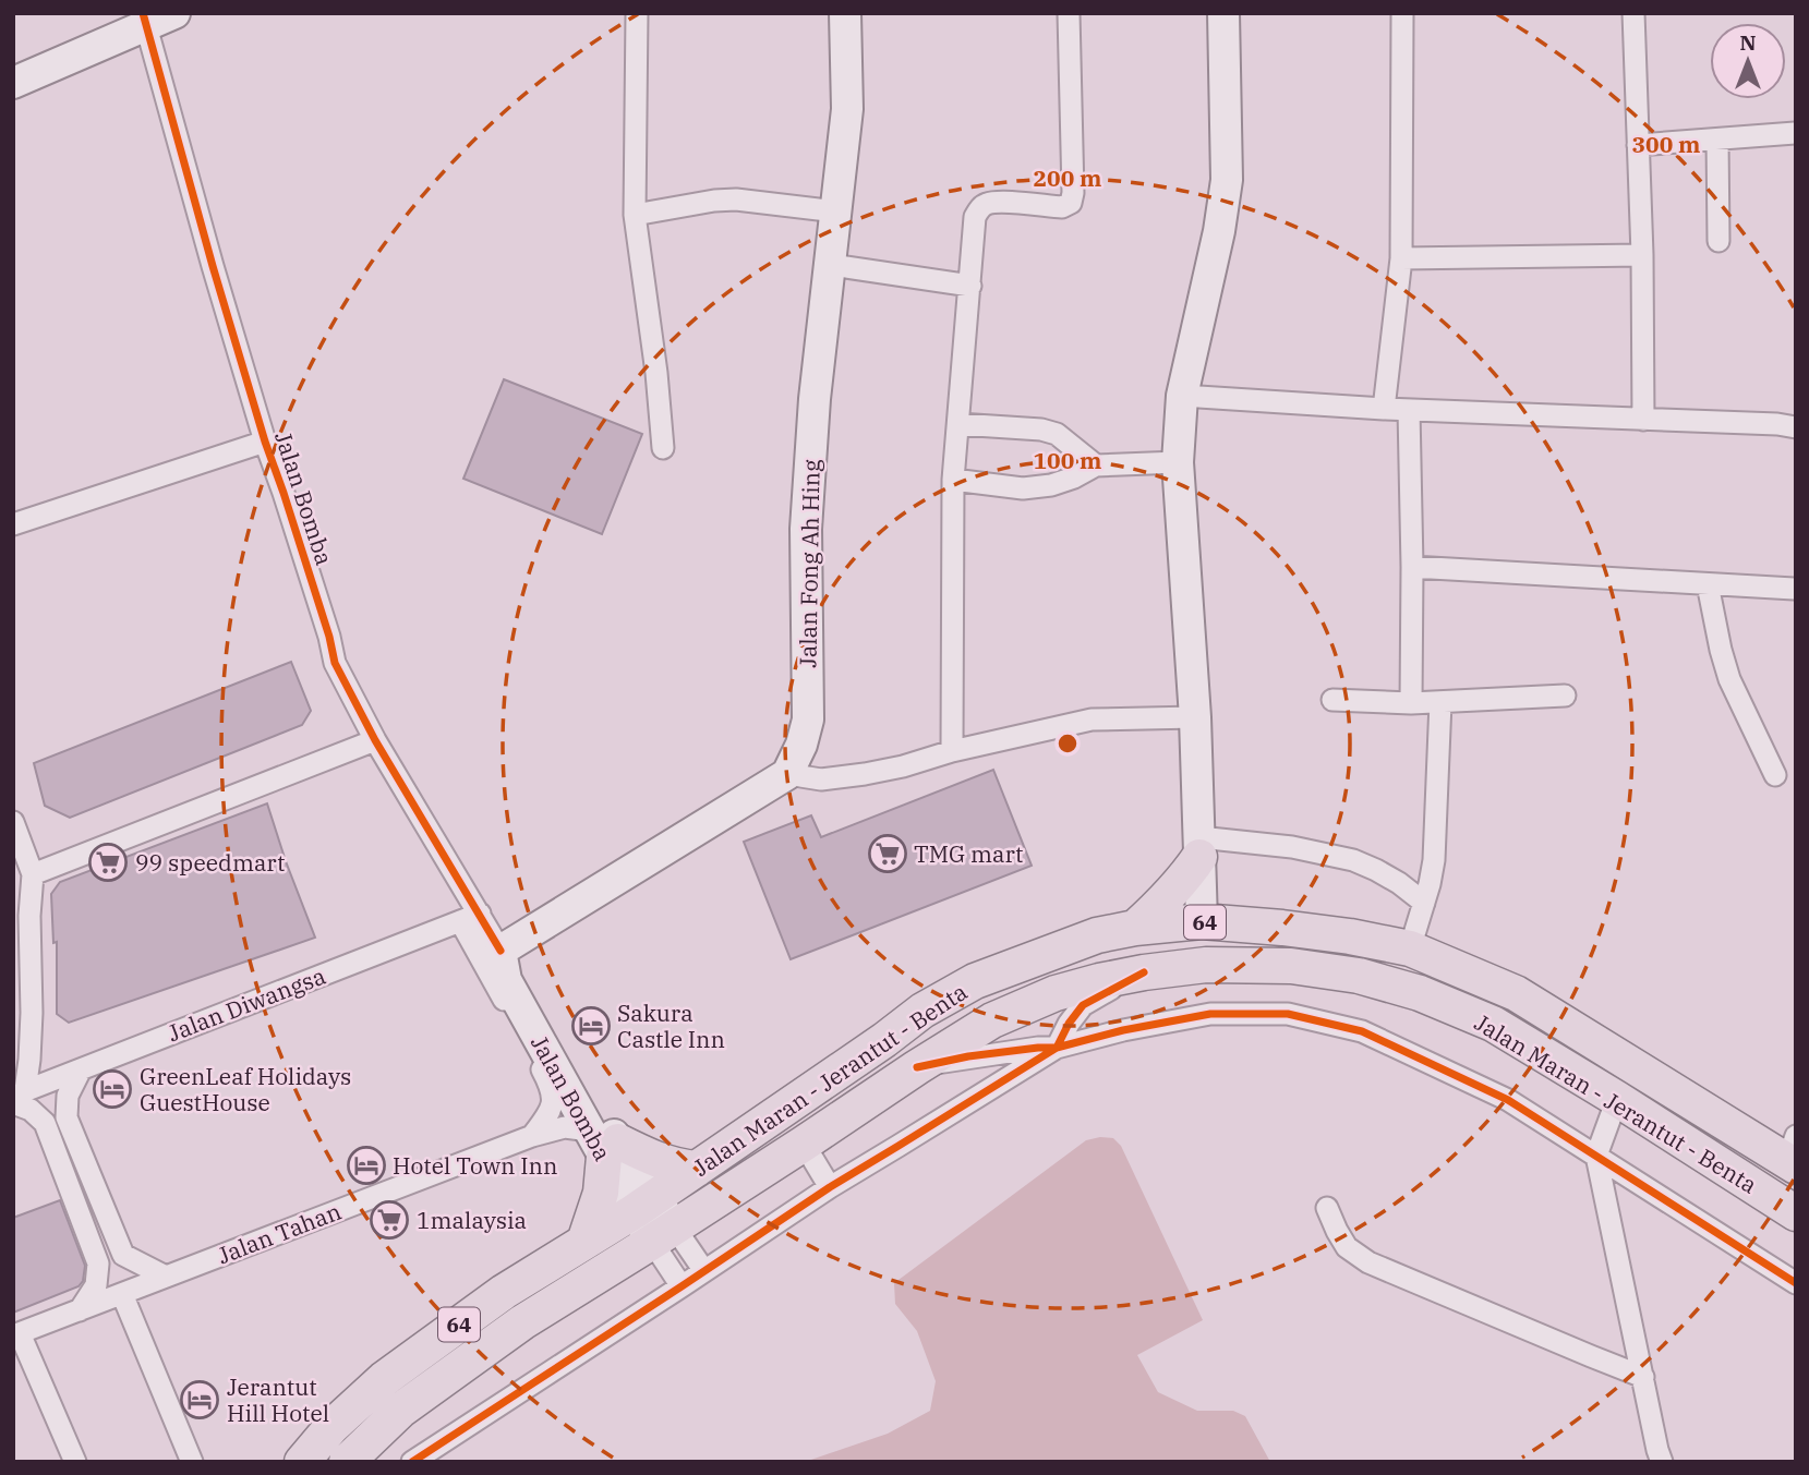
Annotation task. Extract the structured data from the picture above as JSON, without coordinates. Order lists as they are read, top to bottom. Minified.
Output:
{"streets":{"main road":["Jalan Bomba","Jalan Fong Ah Hing","64","Jalan Maran - Jerantut - Benta"],"street":["Jalan Diwangsa","Jalan Tahan"]},"crossings":[["Jalan Bomba","Jalan Diwangsa"],["Jalan Bomba","Jalan Maran - Jerantut - Benta"],["Jalan Bomba","Jalan Tahan"]],"places":{"supermarket":["TMG mart","99 speedmart","1malaysia"],"hotel":["Sakura Castle Inn","GreenLeaf Holidays GuestHouse","Hotel Town Inn","Jerantut Hill Hotel"]},"north":"top","rings":["300 m","200 m","100 m"]}
